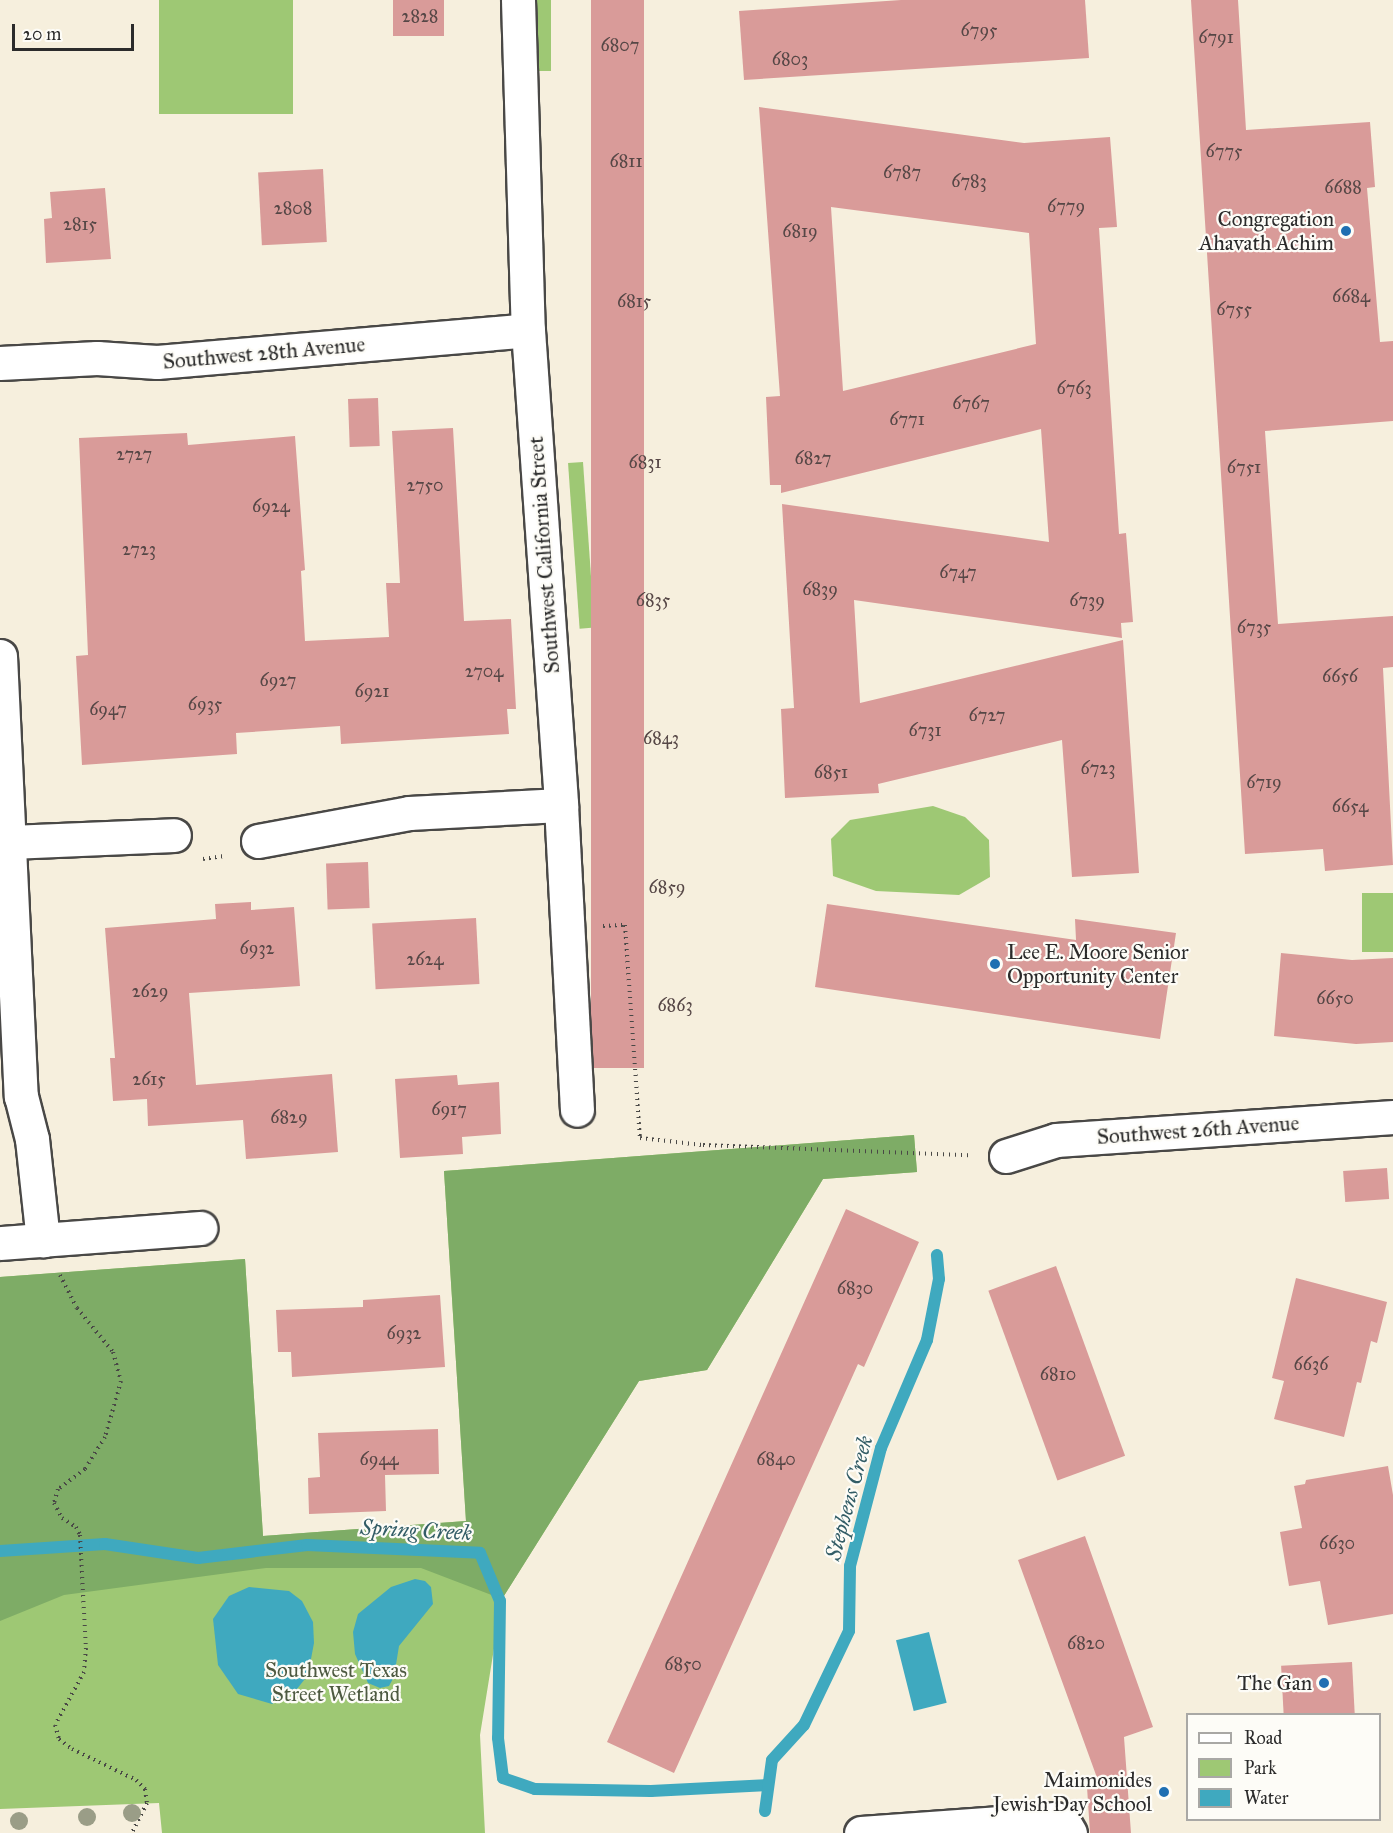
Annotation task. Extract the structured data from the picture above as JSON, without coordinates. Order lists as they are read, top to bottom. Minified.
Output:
{"streets":{"street":["Southwest 28th Avenue","Southwest California Street","Southwest 26th Avenue"]},"crossings":[["Southwest 28th Avenue","Southwest California Street"]],"water":["Stephens Creek","Spring Creek"],"parks":["Southwest Texas Street Wetland"],"places":["Congregation Ahavath Achim","Lee E. Moore Senior Opportunity Center","The Gan","Maimonides Jewish Day School"],"house_numbers":["2828","6795","6791","6807","6803","6775","6811","6787","6783","6688","6779","2808","2815","6819","6684","6815","6755","6763","6767","6771","2727","6827","6831","6751","2750","6924","2723","6747","6839","6835","6739","6735","2704","6656","6927","6921","6935","6947","6727","6731","6843","6723","6851","6719","6654","6859","6932","2624","2629","6650","6863","2615","6917","6829","6830","6932","6636","6810","6944","6840","6630","6820","6850"],"legend":["Road","Park","Water"],"scale_bar":"20 m"}
